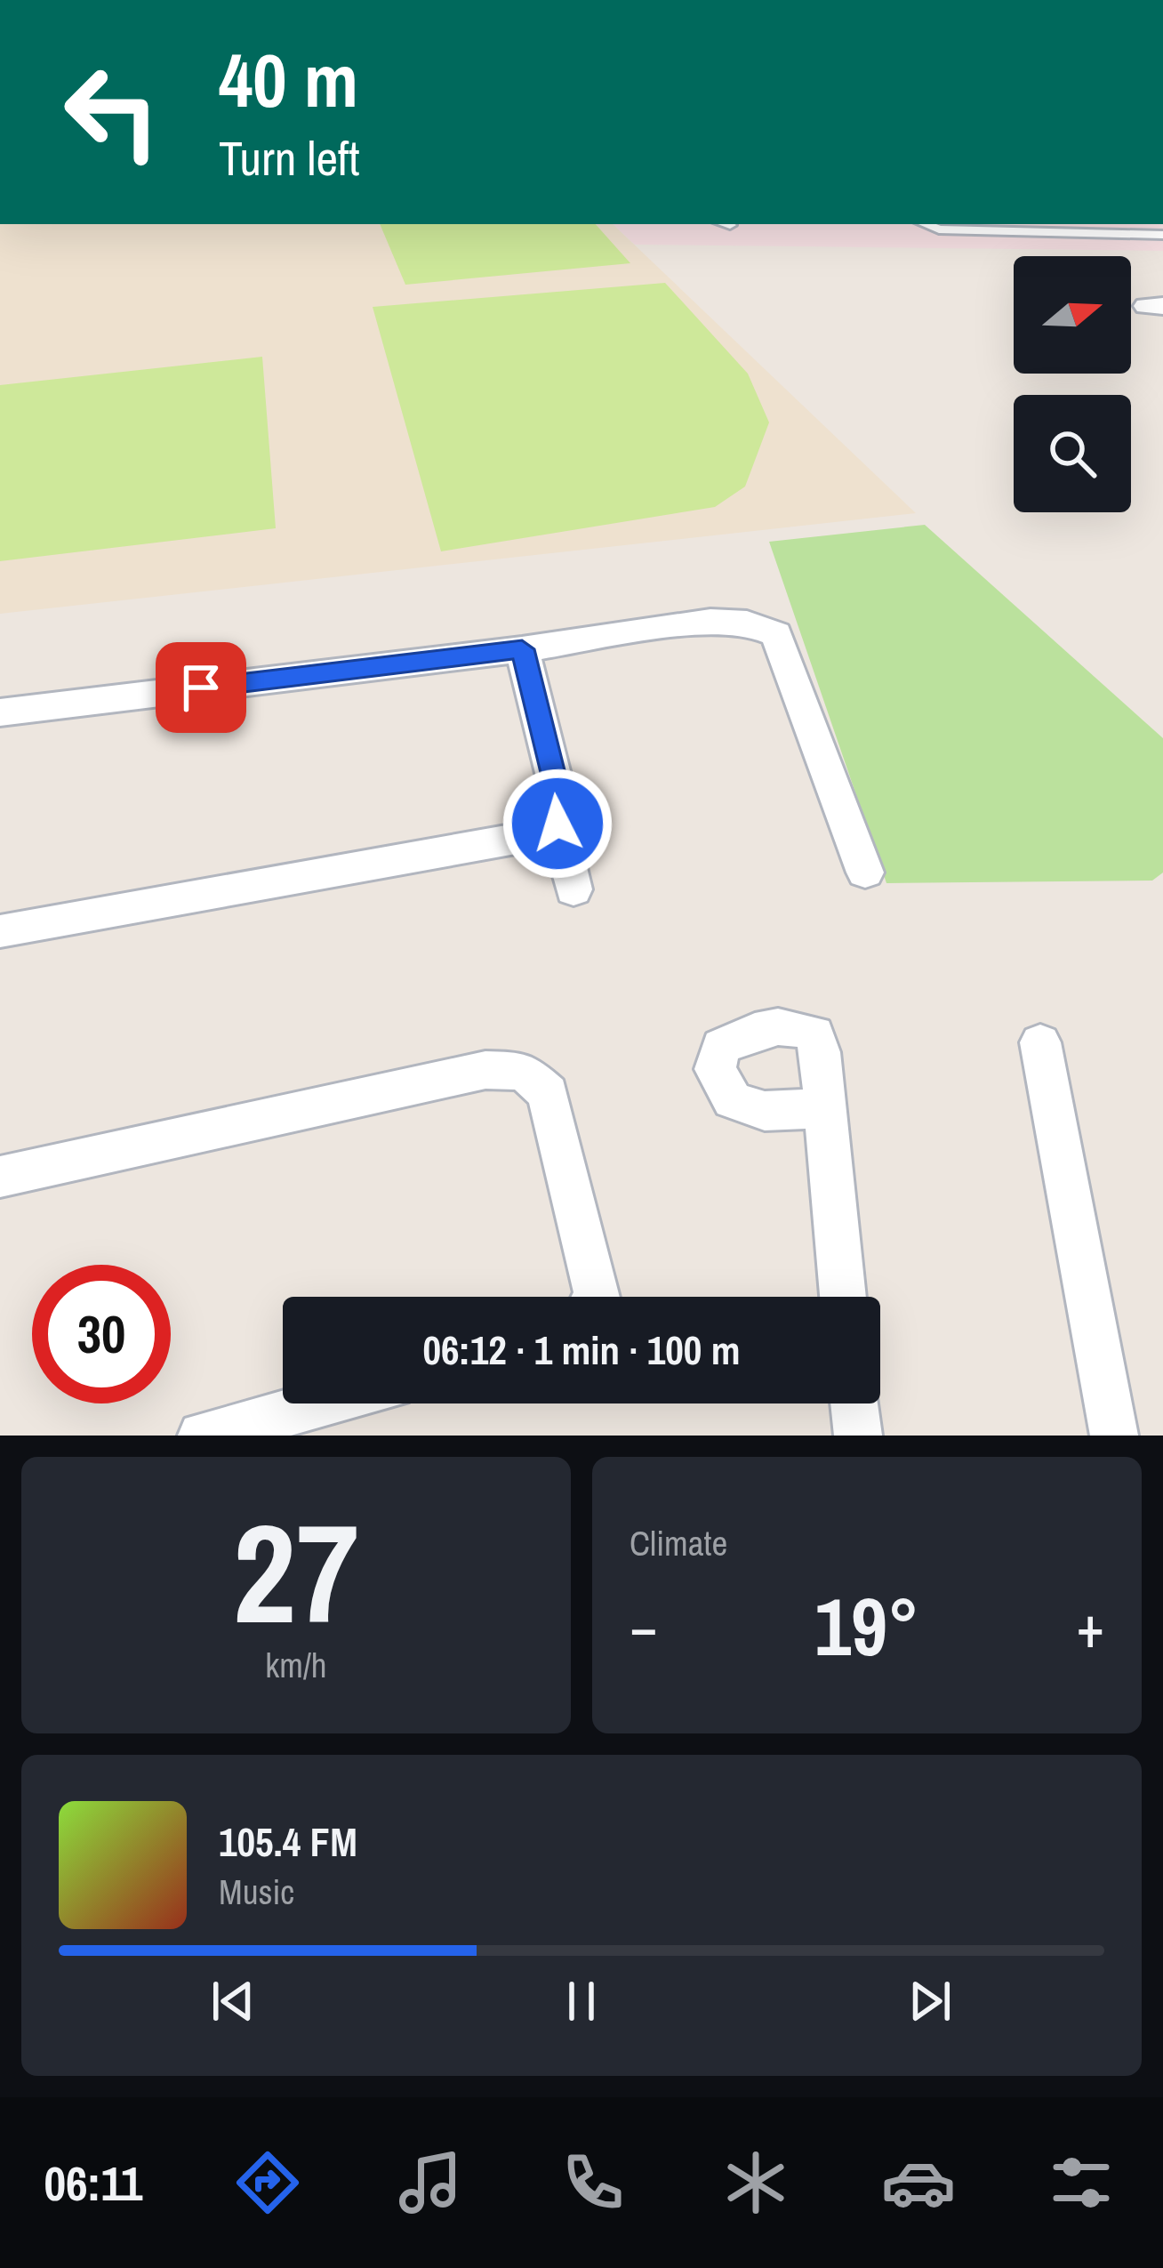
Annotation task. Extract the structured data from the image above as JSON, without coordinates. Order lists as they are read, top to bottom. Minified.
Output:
{"north":"right","page":{"turn":["40 m","Turn left"],"limit":"30","trip":"06:12 · 1 min · 100 m","tile":[["27","km/h"],"Climate"],"heat":["−","19°","+"],"song":["105.4 FM","Music"],"tabs":"06:11"}}
